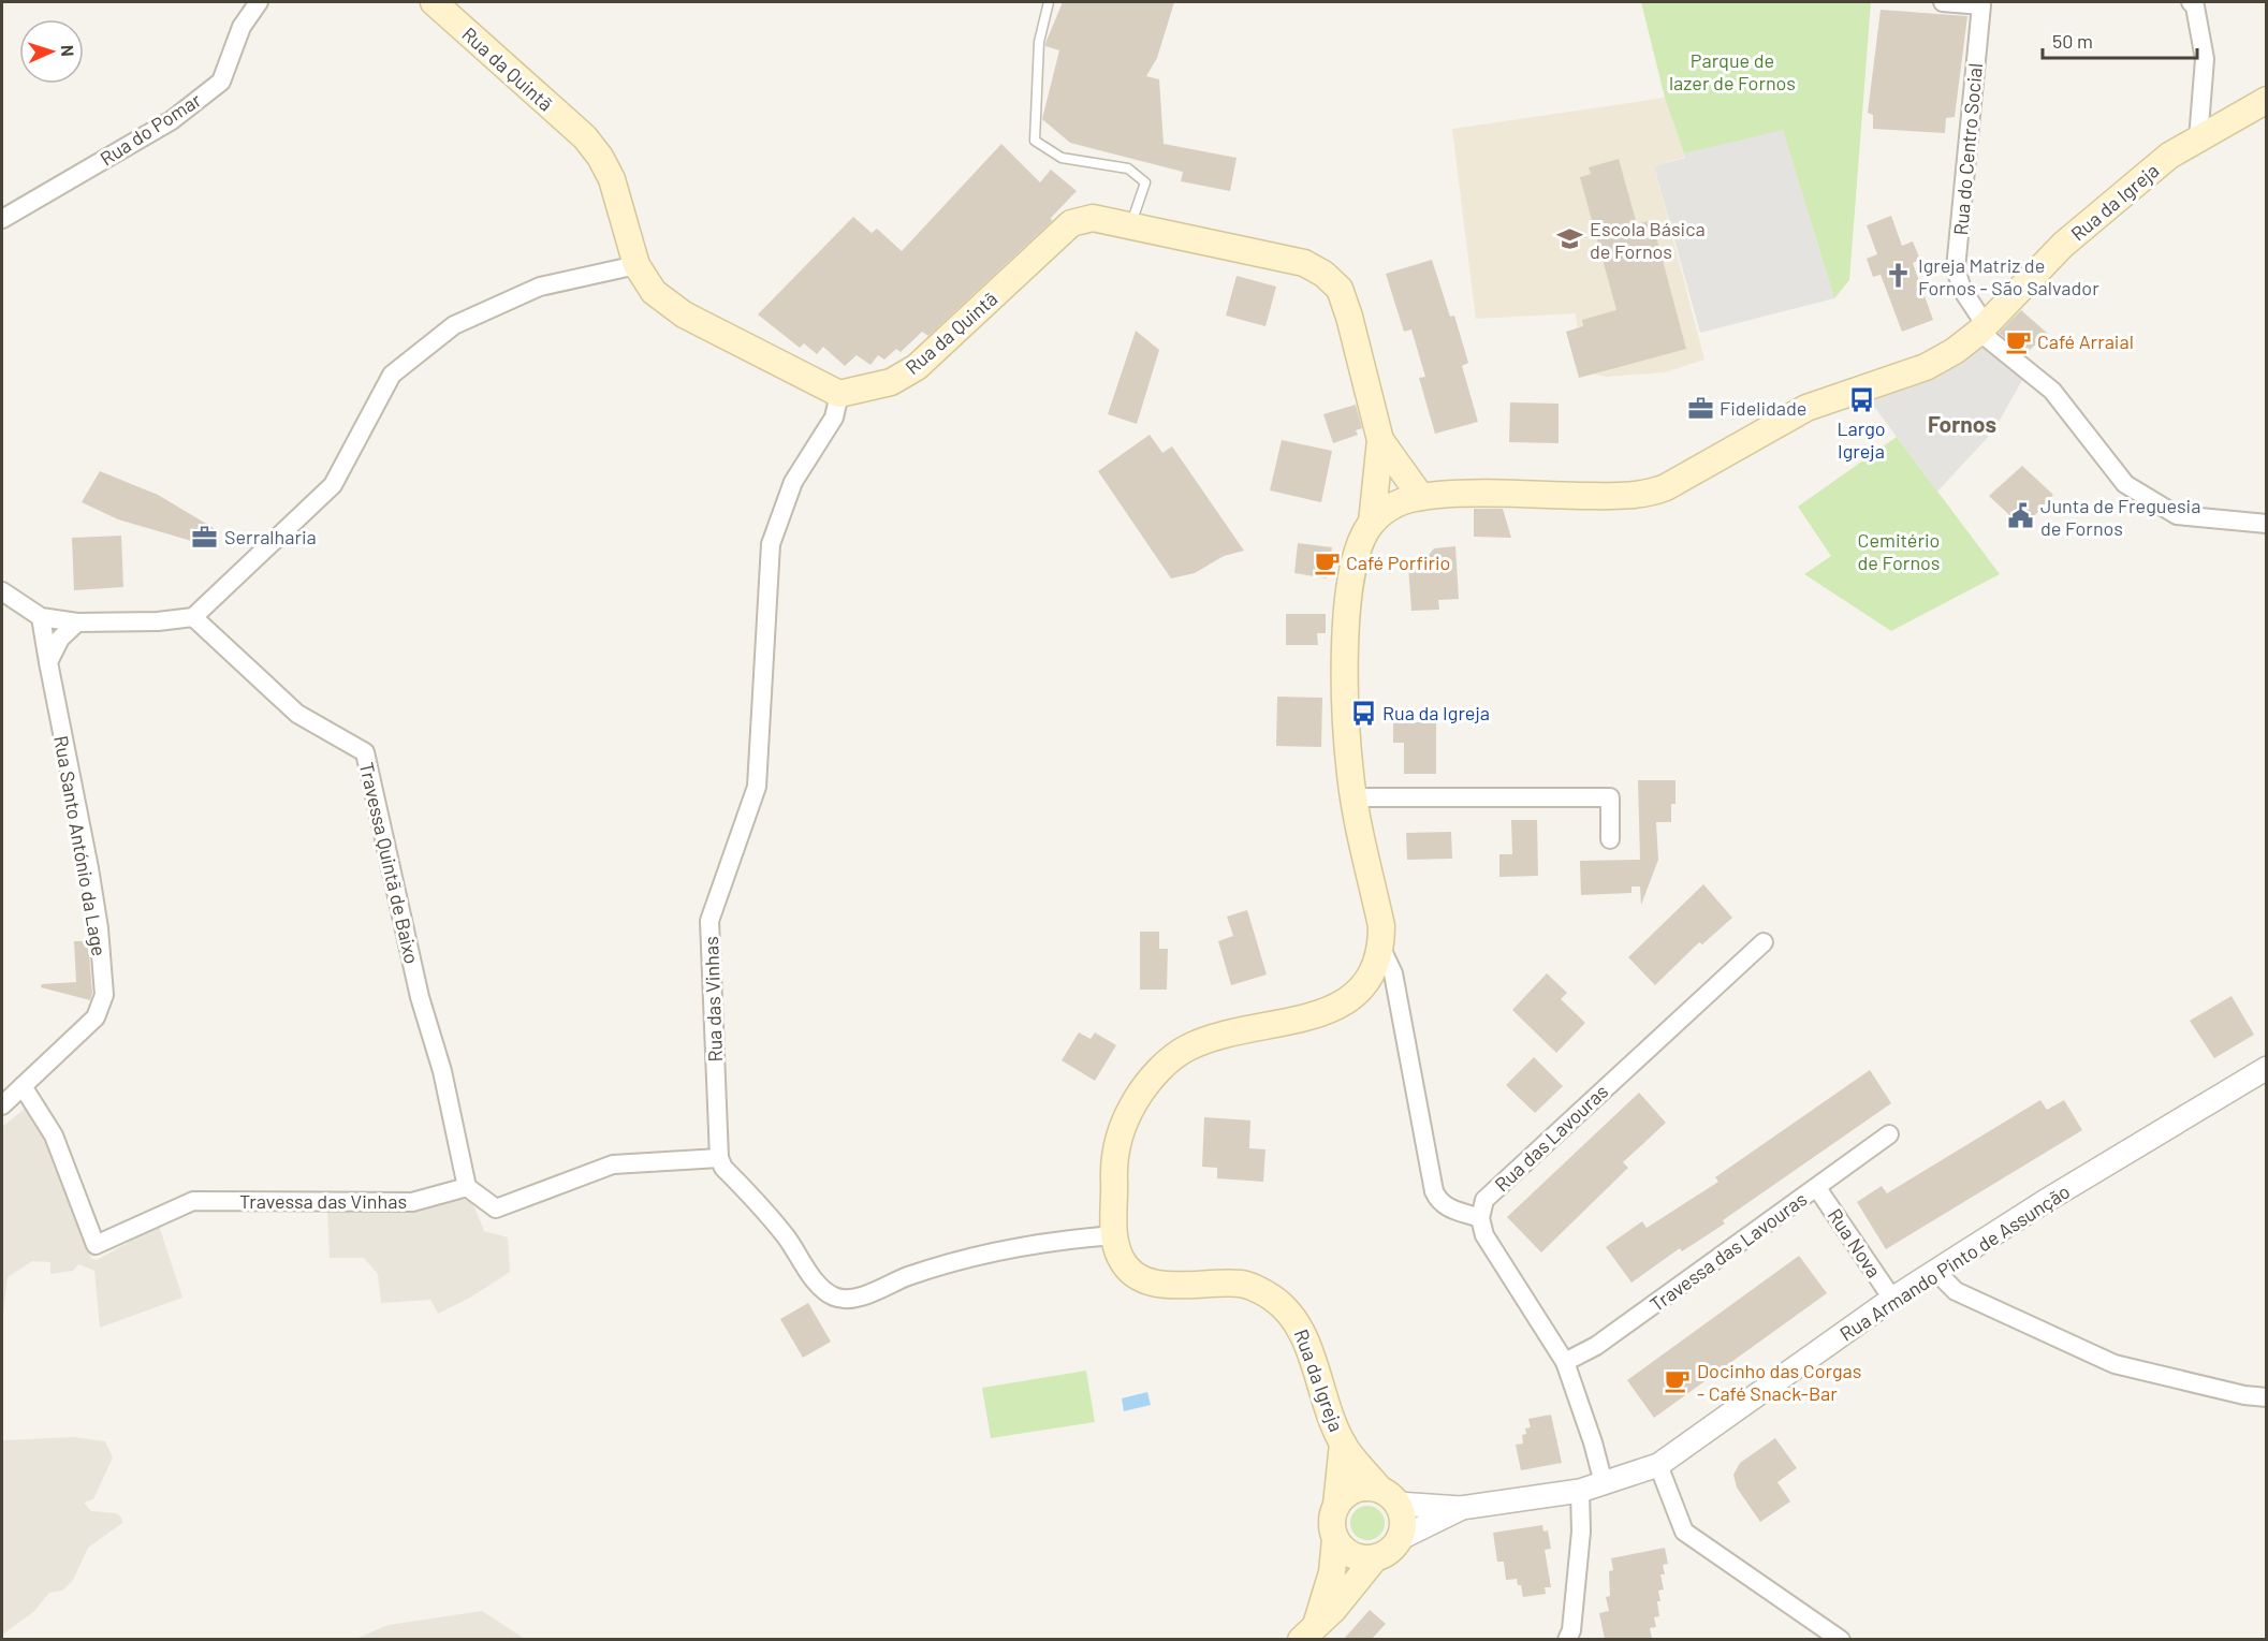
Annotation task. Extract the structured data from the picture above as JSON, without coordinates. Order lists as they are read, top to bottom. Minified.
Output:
{"streets":{"main road":["Rua da Quintã","Rua da Igreja"],"street":["Rua do Pomar","Rua do Centro Social","Rua Santo António da Lage","Travessa Quintã de Baixo","Rua das Vinhas","Rua das Lavouras","Travessa das Vinhas","Rua Nova","Travessa das Lavouras","Rua Armando Pinto de Assunção"]},"crossings":[["Rua da Quintã","Rua da Igreja"],["Rua da Quintã","Rua das Vinhas"],["Rua do Centro Social","Rua da Igreja"],["Rua da Igreja","Rua Armando Pinto de Assunção"],["Rua Santo António da Lage","Travessa das Vinhas"],["Travessa Quintã de Baixo","Travessa das Vinhas"],["Rua Nova","Travessa das Lavouras"],["Rua Nova","Rua Armando Pinto de Assunção"]],"districts":["Fornos"],"parks":["Parque de lazer de Fornos","Cemitério de Fornos"],"places":{"school or university":["Escola Básica de Fornos"],"church":["Igreja Matriz de Fornos - São Salvador"],"cafe":["Café Arraial","Café Porfirio","Docinho das Corgas - Café Snack-Bar"],"bus stop":["Largo Igreja","Rua da Igreja"],"office":["Fidelidade","Serralharia"],"public building":["Junta de Freguesia de Fornos"]},"scale_bar":"50 m","north":"right"}
